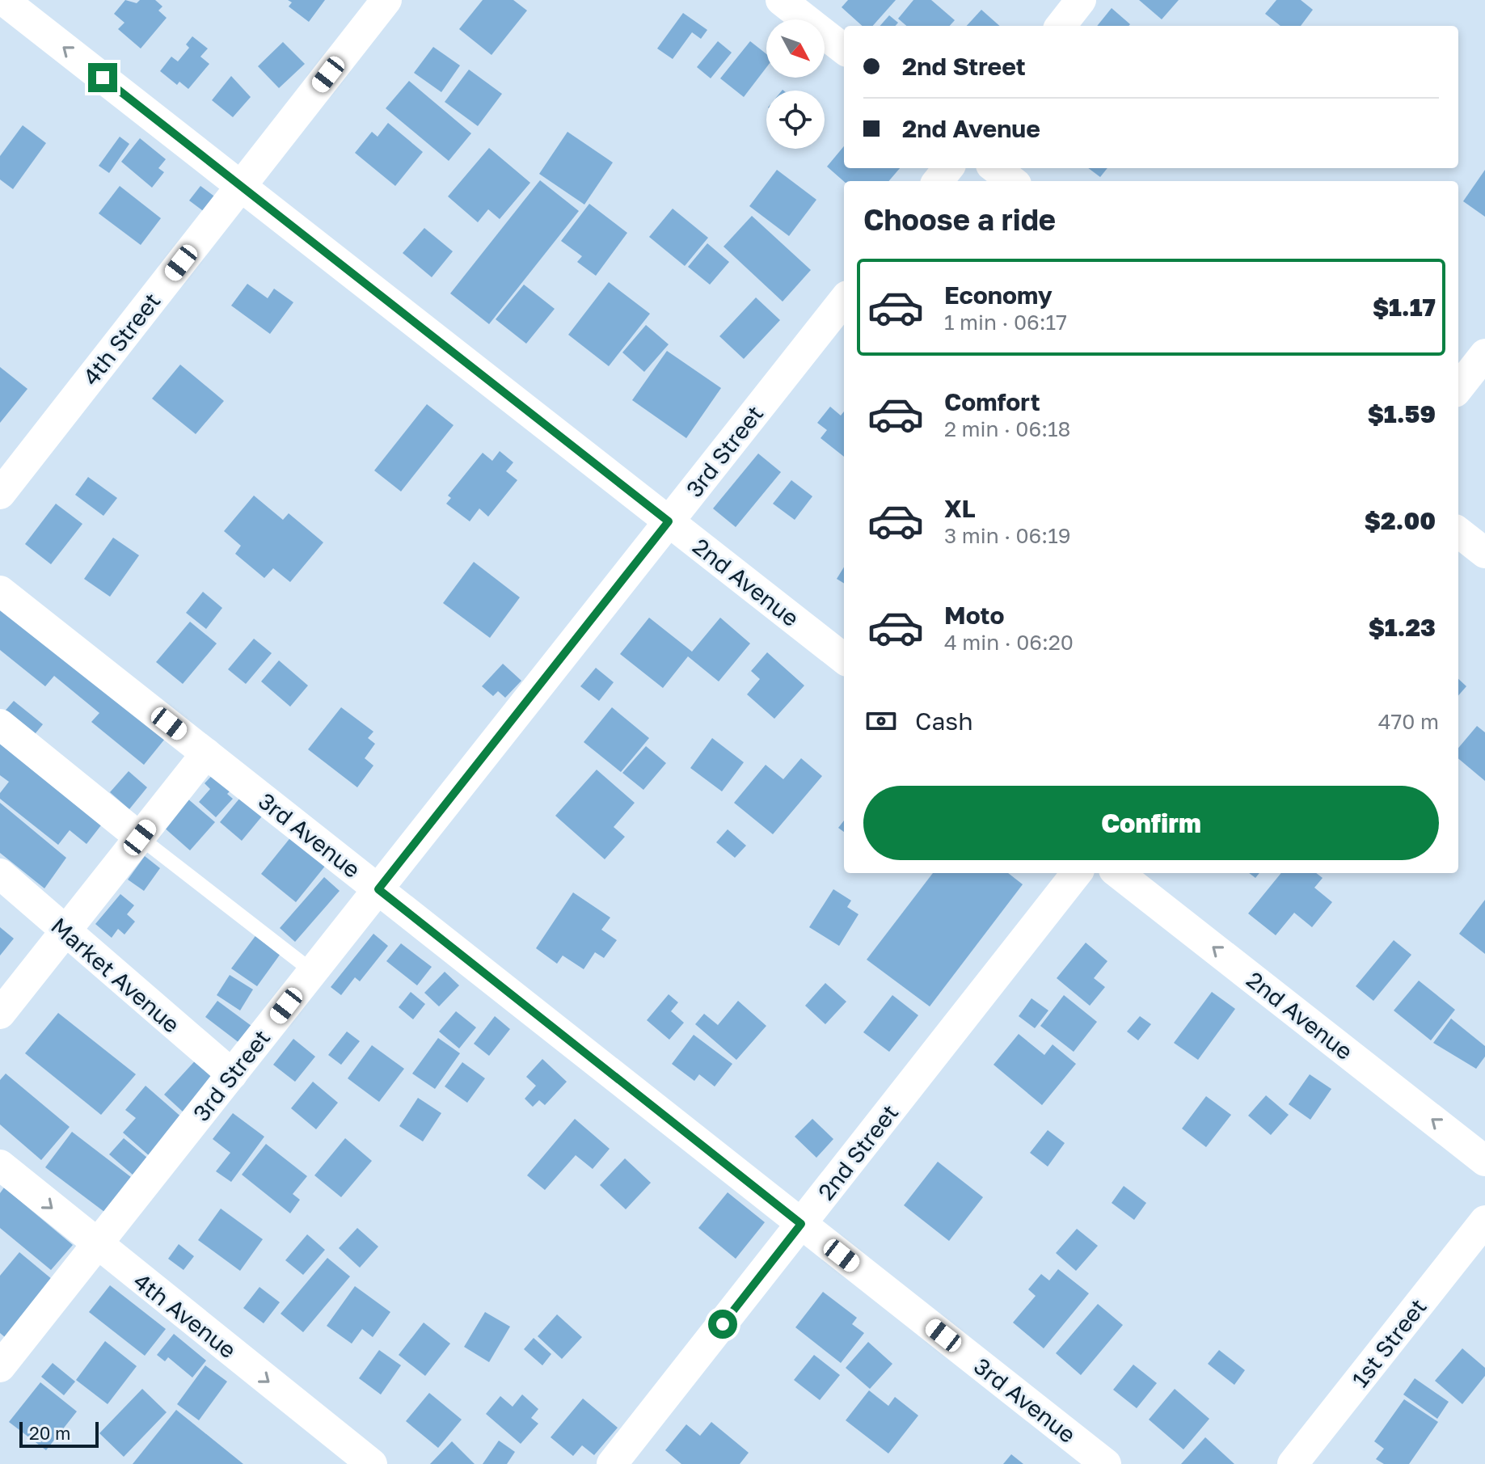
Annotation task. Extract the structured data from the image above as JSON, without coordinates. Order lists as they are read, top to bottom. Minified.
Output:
{"streets":{"street":["4th Street","3rd Street","2nd Avenue","3rd Avenue","Market Avenue","2nd Street","4th Avenue","1st Street"]},"crossings":[["4th Street","2nd Avenue"],["3rd Street","2nd Avenue"],["3rd Street","3rd Avenue"],["3rd Street","Market Avenue"],["3rd Street","4th Avenue"],["3rd Avenue","2nd Street"]],"one_way":["2nd Avenue","4th Avenue"],"scale_bar":"20 m","north":"bottom right","page":{"banner":["2nd Street","2nd Avenue"],"heading":"Choose a ride","list":[{"name":"Economy","note":"1 min · 06:17","value":"$1.17"},{"name":"Comfort","note":"2 min · 06:18","value":"$1.59"},{"name":"XL","note":"3 min · 06:19","value":"$2.00"},{"name":"Moto","note":"4 min · 06:20","value":"$1.23"}],"pay":["Cash","470 m"],"buttons":"Confirm","scale":"20 m"}}
